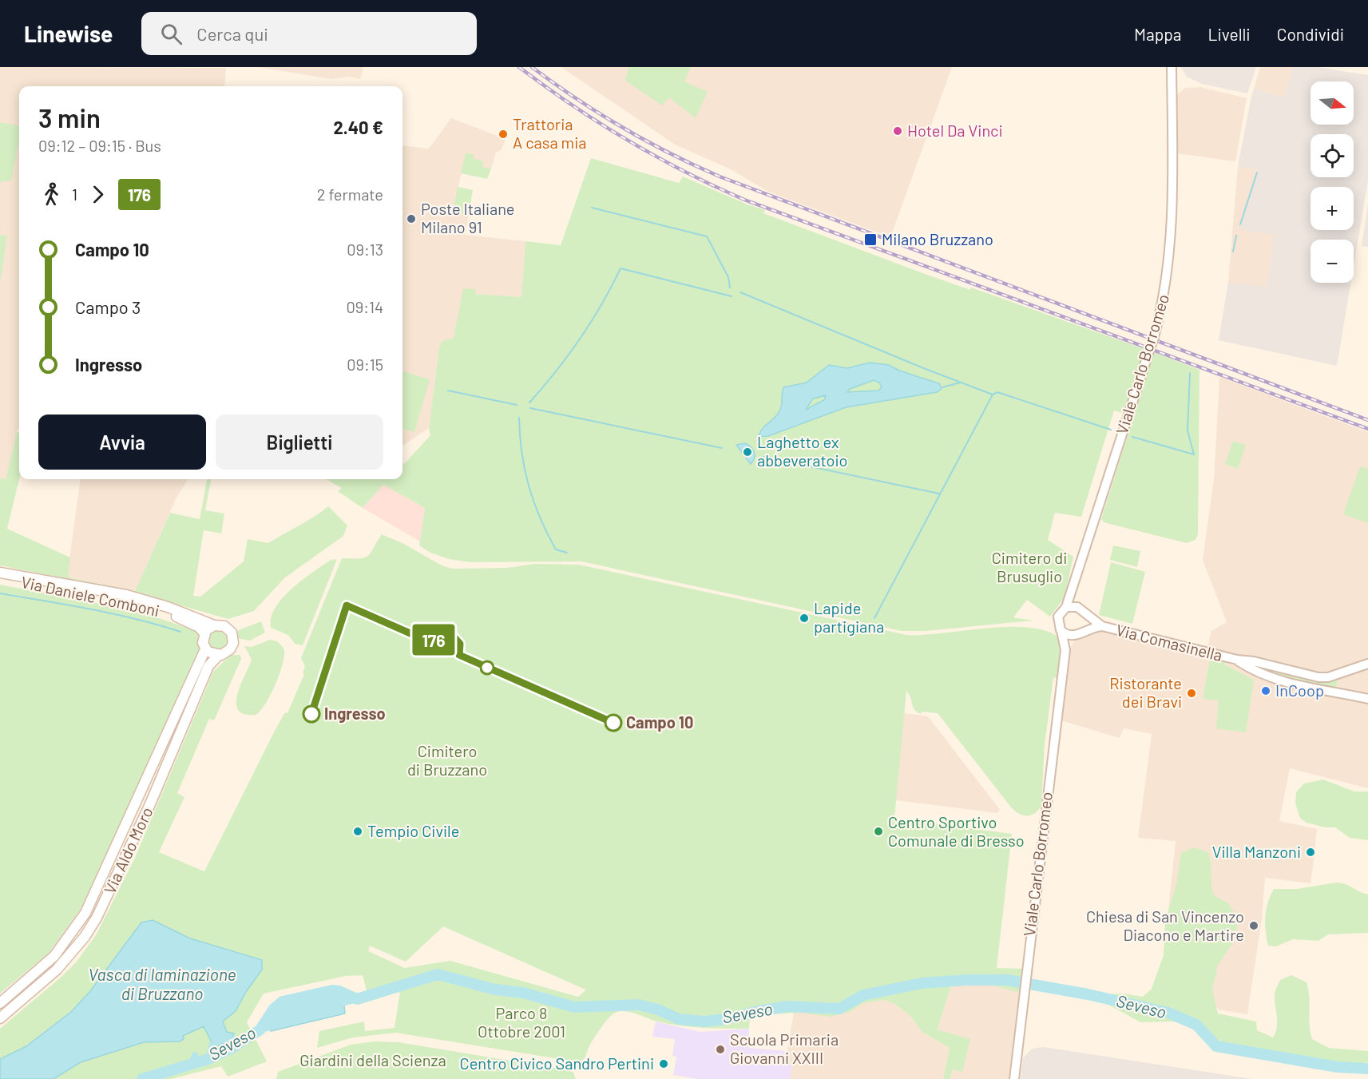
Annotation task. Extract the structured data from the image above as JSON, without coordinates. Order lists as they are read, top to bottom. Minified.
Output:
{"streets":{"main road":["Via Daniele Comboni","Via Aldo Moro"],"street":["Viale Carlo Borromeo","Via Comasinella"]},"crossings":[["Viale Carlo Borromeo","Via Comasinella"],["Via Daniele Comboni","Via Aldo Moro"]],"water":["Vasca di laminazione di Bruzzano","Seveso"],"parks":["Cimitero di Brusuglio","Cimitero di Bruzzano","Parco 8 Ottobre 2001","Giardini della Scienza"],"places":{"other":["Hotel Da Vinci","Trattoria A casa mia","Poste Italiane Milano 91","Laghetto ex abbeveratoio","Lapide partigiana","InCoop","Ristorante dei Bravi","Ingresso","Campo 10","Tempio Civile","Centro Sportivo Comunale di Bresso","Villa Manzoni","Chiesa di San Vincenzo Diacono e Martire","Scuola Primaria Giovanni XXIII","Centro Civico Sandro Pertini"],"transit":["Milano Bruzzano"]},"lines":["bus line 176"],"north":"right","page":{"header":"Linewise","search":"Cerca qui","nav":["Mappa","Livelli","Condividi"],"on_map":"176","map_buttons":["+","−"],"heading":["3 min","09:12 – 09:15 · Bus","2.40 €"],"legs":["1","176","2 fermate"],"list":[{"name":"Campo 10","value":"09:13"},{"name":"Campo 3","value":"09:14"},{"name":"Ingresso","value":"09:15"}],"buttons":["Avvia","Biglietti"]}}
